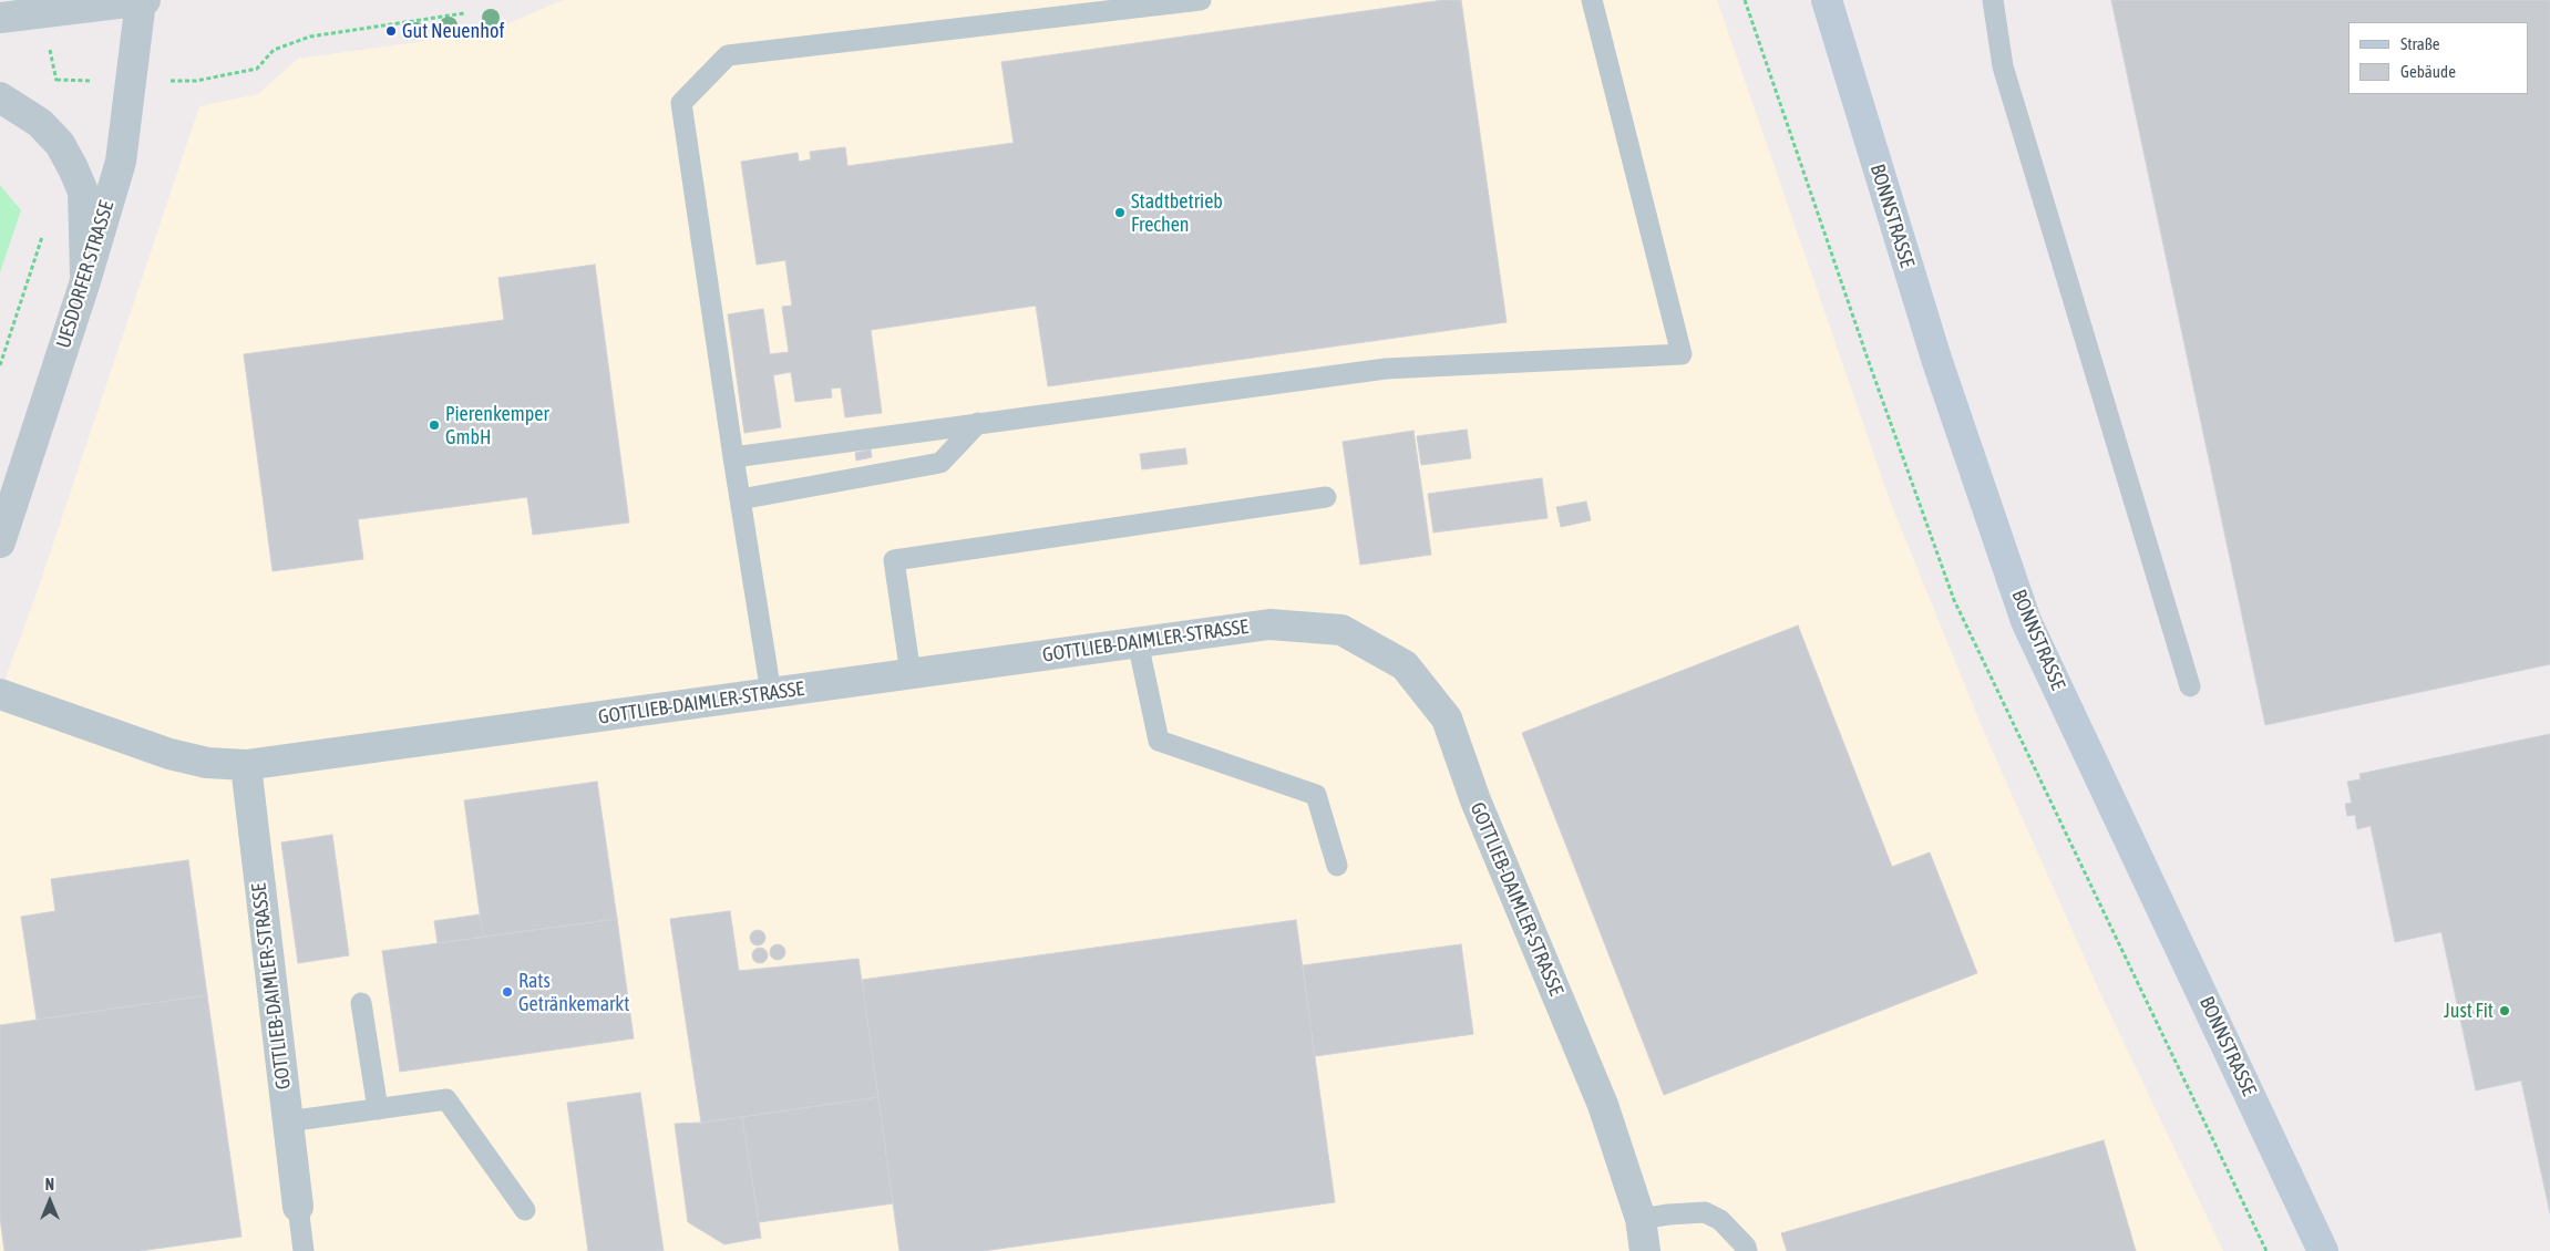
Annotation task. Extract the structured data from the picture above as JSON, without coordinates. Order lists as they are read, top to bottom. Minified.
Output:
{"streets":{"main road":["BONNSTRASSE"],"street":["UESDORFER STRASSE","GOTTLIEB-DAIMLER-STRASSE"]},"places":["Gut Neuenhof","Stadtbetrieb Frechen","Pierenkemper GmbH","Rats Getränkemarkt","Just Fit"],"legend":["Straße","Gebäude"],"north":"top"}
